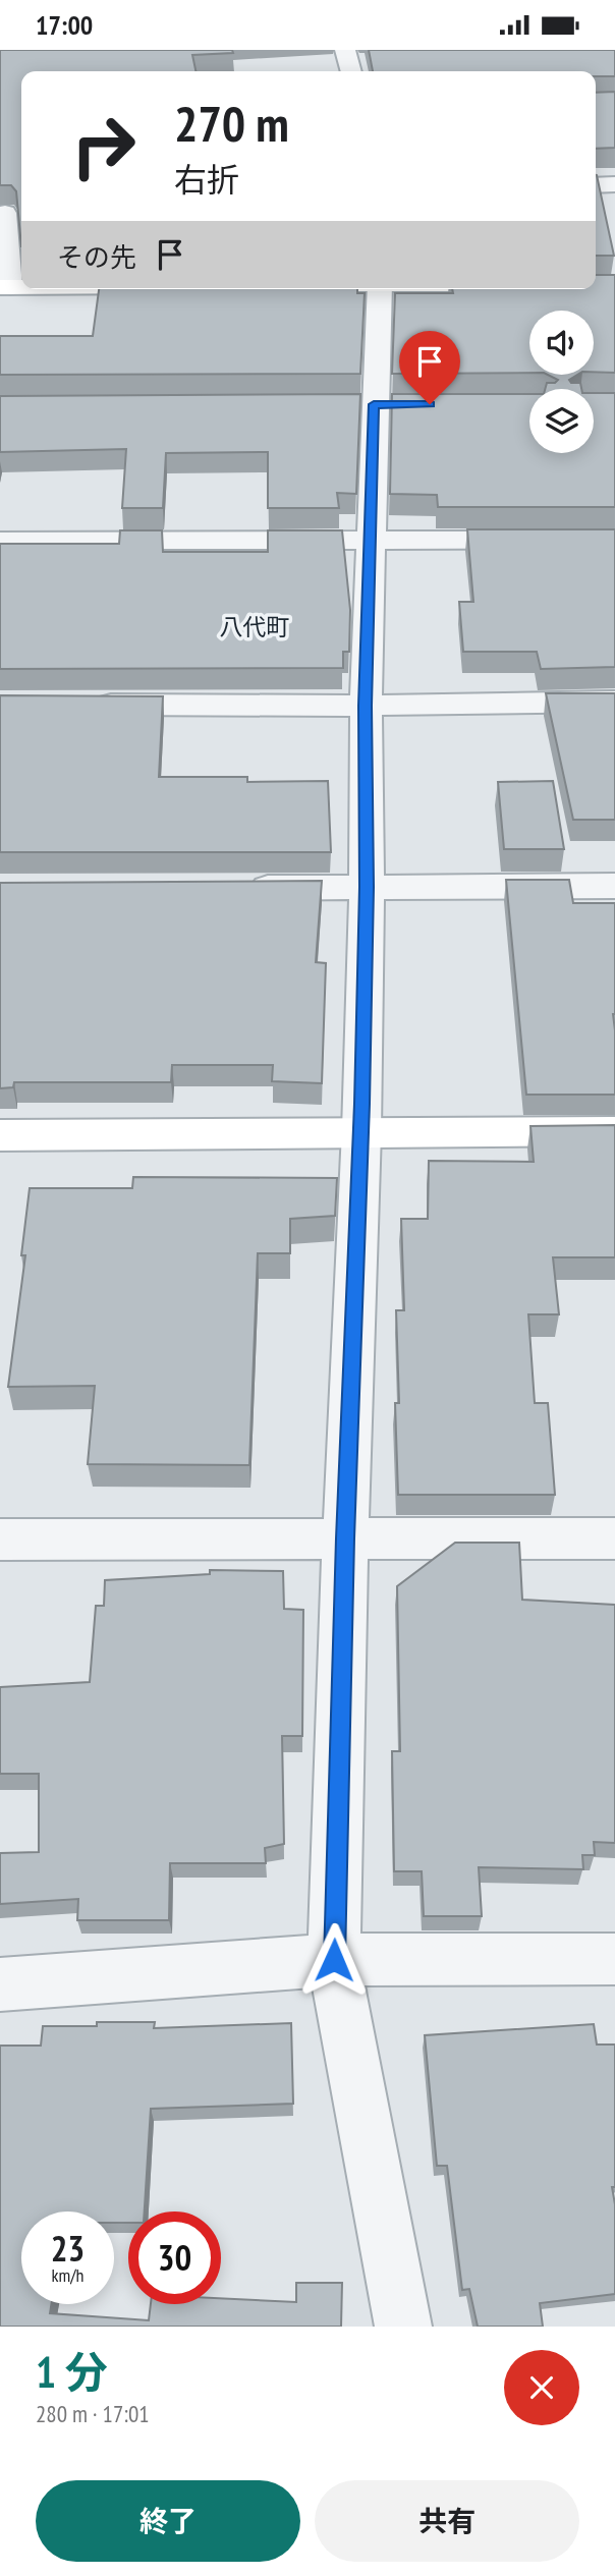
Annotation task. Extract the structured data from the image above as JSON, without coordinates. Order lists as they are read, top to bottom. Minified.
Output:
{"districts":["八代町"],"page":{"status":"17:00","turn":["270 m","右折"],"then":"その先","speed":"23 km/h","limit":"30","heading":["1 分","280 m · 17:01"],"buttons":["終了","共有"]}}
